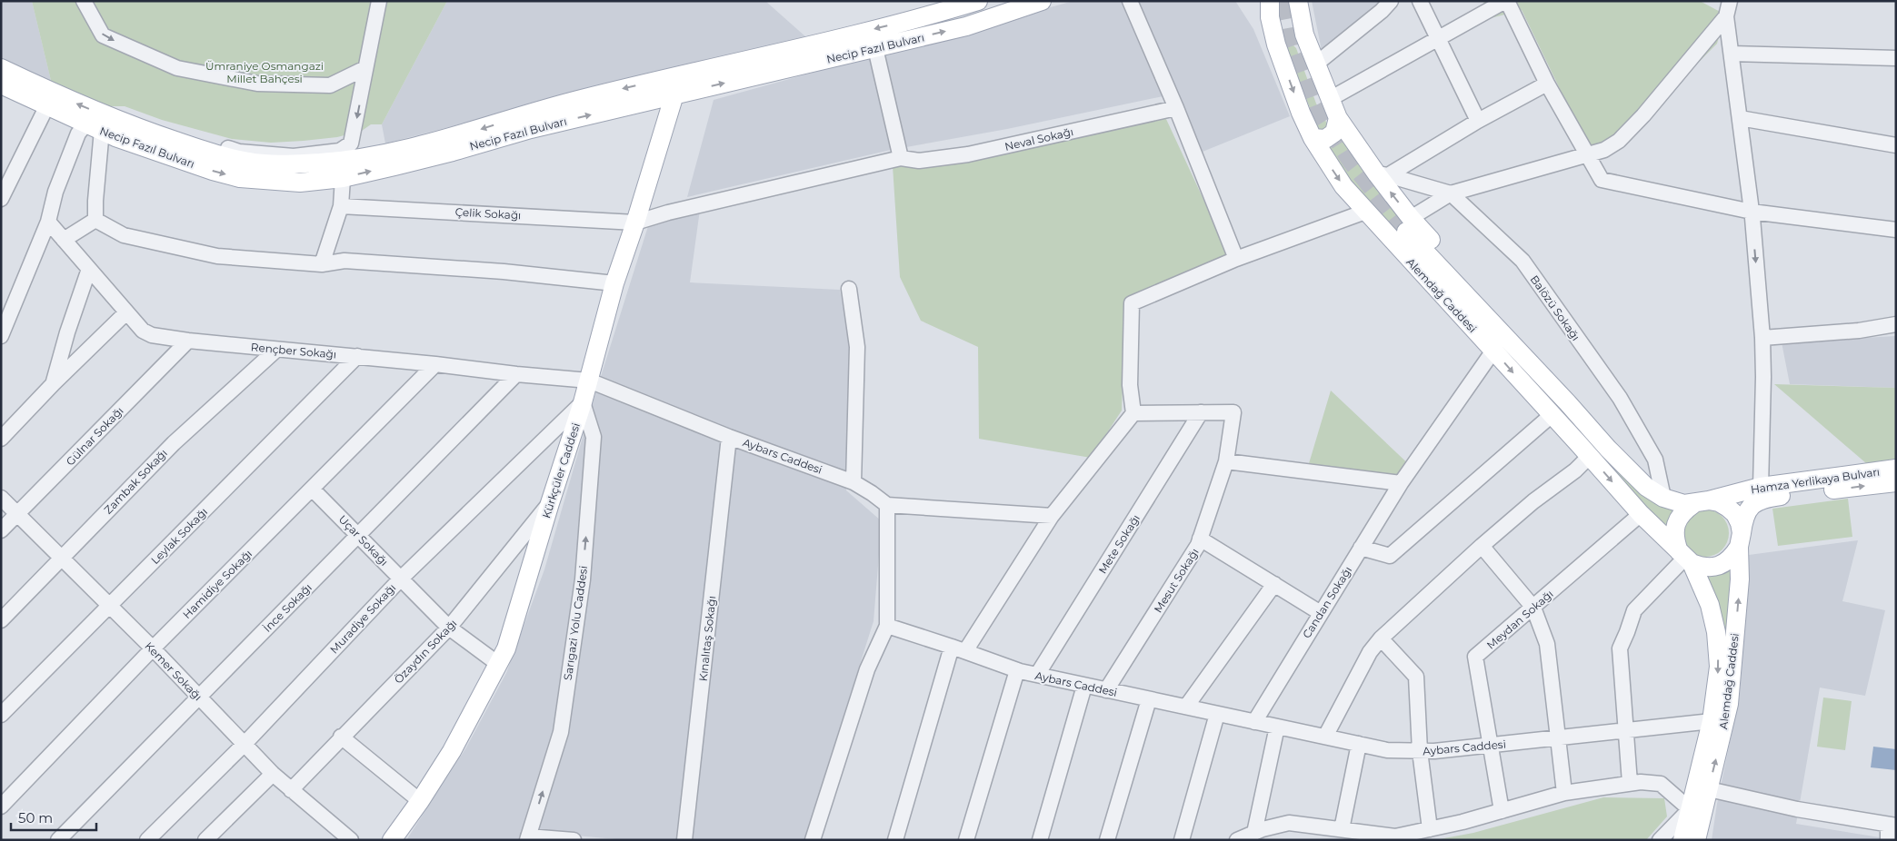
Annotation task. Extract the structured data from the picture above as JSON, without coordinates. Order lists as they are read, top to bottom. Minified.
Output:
{"streets":{"main road":["Necip Fazıl Bulvarı","Alemdağ Caddesi","Kürkçüler Caddesi","Hamza Yerlikaya Bulvarı"],"street":["Neval Sokağı","Çelik Sokağı","Balözü Sokağı","Rençber Sokağı","Gülnar Sokağı","Aybars Caddesi","Zambak Sokağı","Leylak Sokağı","Uçar Sokağı","Mete Sokağı","Mesut Sokağı","Hamidiye Sokağı","Candan Sokağı","İnce Sokağı","Muradiye Sokağı","Meydan Sokağı","Sarıgazi Yolu Caddesi","Kınalıtaş Sokağı","Özaydın Sokağı","Kemer Sokağı"]},"crossings":[["Necip Fazıl Bulvarı","Kürkçüler Caddesi"],["Çelik Sokağı","Kürkçüler Caddesi"],["Alemdağ Caddesi","Balözü Sokağı"],["Alemdağ Caddesi","Aybars Caddesi"],["Alemdağ Caddesi","Hamza Yerlikaya Bulvarı"],["Alemdağ Caddesi","Candan Sokağı"],["Alemdağ Caddesi","Meydan Sokağı"],["Rençber Sokağı","Gülnar Sokağı"],["Rençber Sokağı","Aybars Caddesi"],["Rençber Sokağı","Kürkçüler Caddesi"],["Rençber Sokağı","Zambak Sokağı"],["Rençber Sokağı","Leylak Sokağı"],["Rençber Sokağı","Hamidiye Sokağı"],["Rençber Sokağı","İnce Sokağı"],["Gülnar Sokağı","Kemer Sokağı"],["Aybars Caddesi","Kürkçüler Caddesi"],["Aybars Caddesi","Mete Sokağı"],["Aybars Caddesi","Mesut Sokağı"],["Aybars Caddesi","Candan Sokağı"],["Aybars Caddesi","Meydan Sokağı"],["Aybars Caddesi","Kınalıtaş Sokağı"],["Kürkçüler Caddesi","Uçar Sokağı"],["Kürkçüler Caddesi","Muradiye Sokağı"],["Kürkçüler Caddesi","Sarıgazi Yolu Caddesi"],["Kürkçüler Caddesi","Özaydın Sokağı"],["Zambak Sokağı","Kemer Sokağı"],["Leylak Sokağı","Kemer Sokağı"],["Uçar Sokağı","Hamidiye Sokağı"],["Uçar Sokağı","İnce Sokağı"],["Uçar Sokağı","Muradiye Sokağı"],["Uçar Sokağı","Özaydın Sokağı"],["Mete Sokağı","Mesut Sokağı"],["Hamidiye Sokağı","Kemer Sokağı"],["İnce Sokağı","Kemer Sokağı"],["Muradiye Sokağı","Sarıgazi Yolu Caddesi"],["Muradiye Sokağı","Kemer Sokağı"],["Özaydın Sokağı","Kemer Sokağı"]],"one_way":["Sarıgazi Yolu Caddesi"],"parks":["Ümraniye Osmangazi Millet Bahçesi"],"scale_bar":"50 m"}
